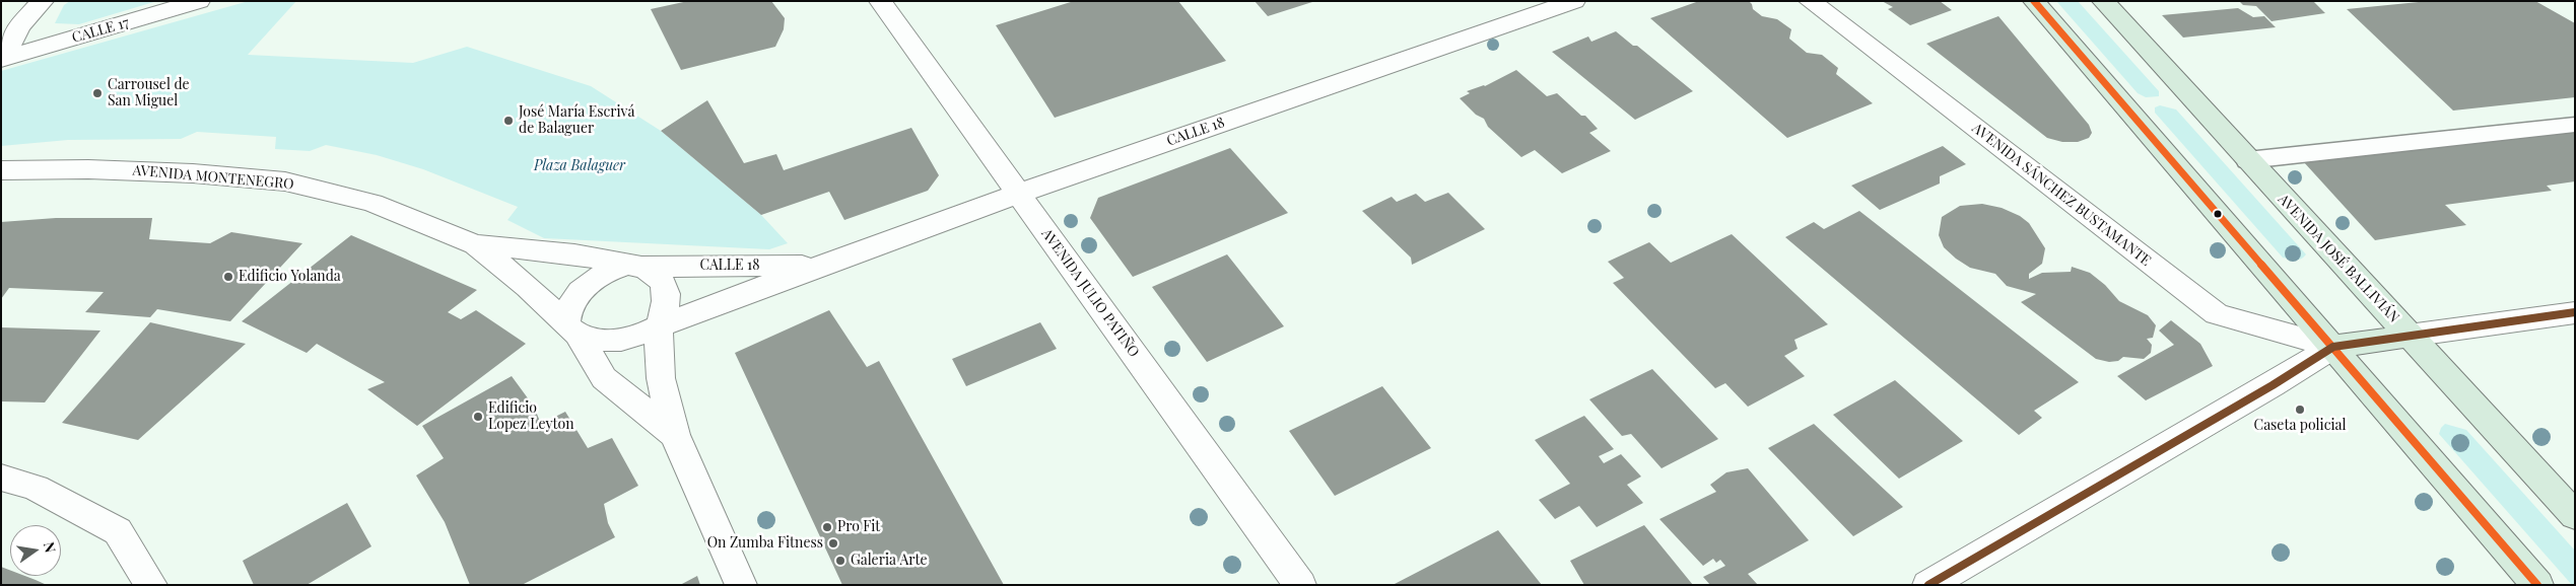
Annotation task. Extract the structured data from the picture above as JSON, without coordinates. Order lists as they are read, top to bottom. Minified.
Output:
{"streets":{"main road":["AVENIDA JOSÉ BALLIVIÁN"],"street":["CALLE 17","CALLE 18","AVENIDA MONTENEGRO","AVENIDA SÁNCHEZ BUSTAMANTE","AVENIDA JULIO PATIÑO"]},"crossings":[["CALLE 18","AVENIDA MONTENEGRO"],["CALLE 18","AVENIDA JULIO PATIÑO"]],"parks":["Plaza Balaguer"],"places":["Carrousel de San Miguel","José María Escrivá de Balaguer","Edificio Yolanda","Caseta policial","Edificio Lopez Leyton","Pro Fit","On Zumba Fitness","Galeria Arte"],"north":"right"}
